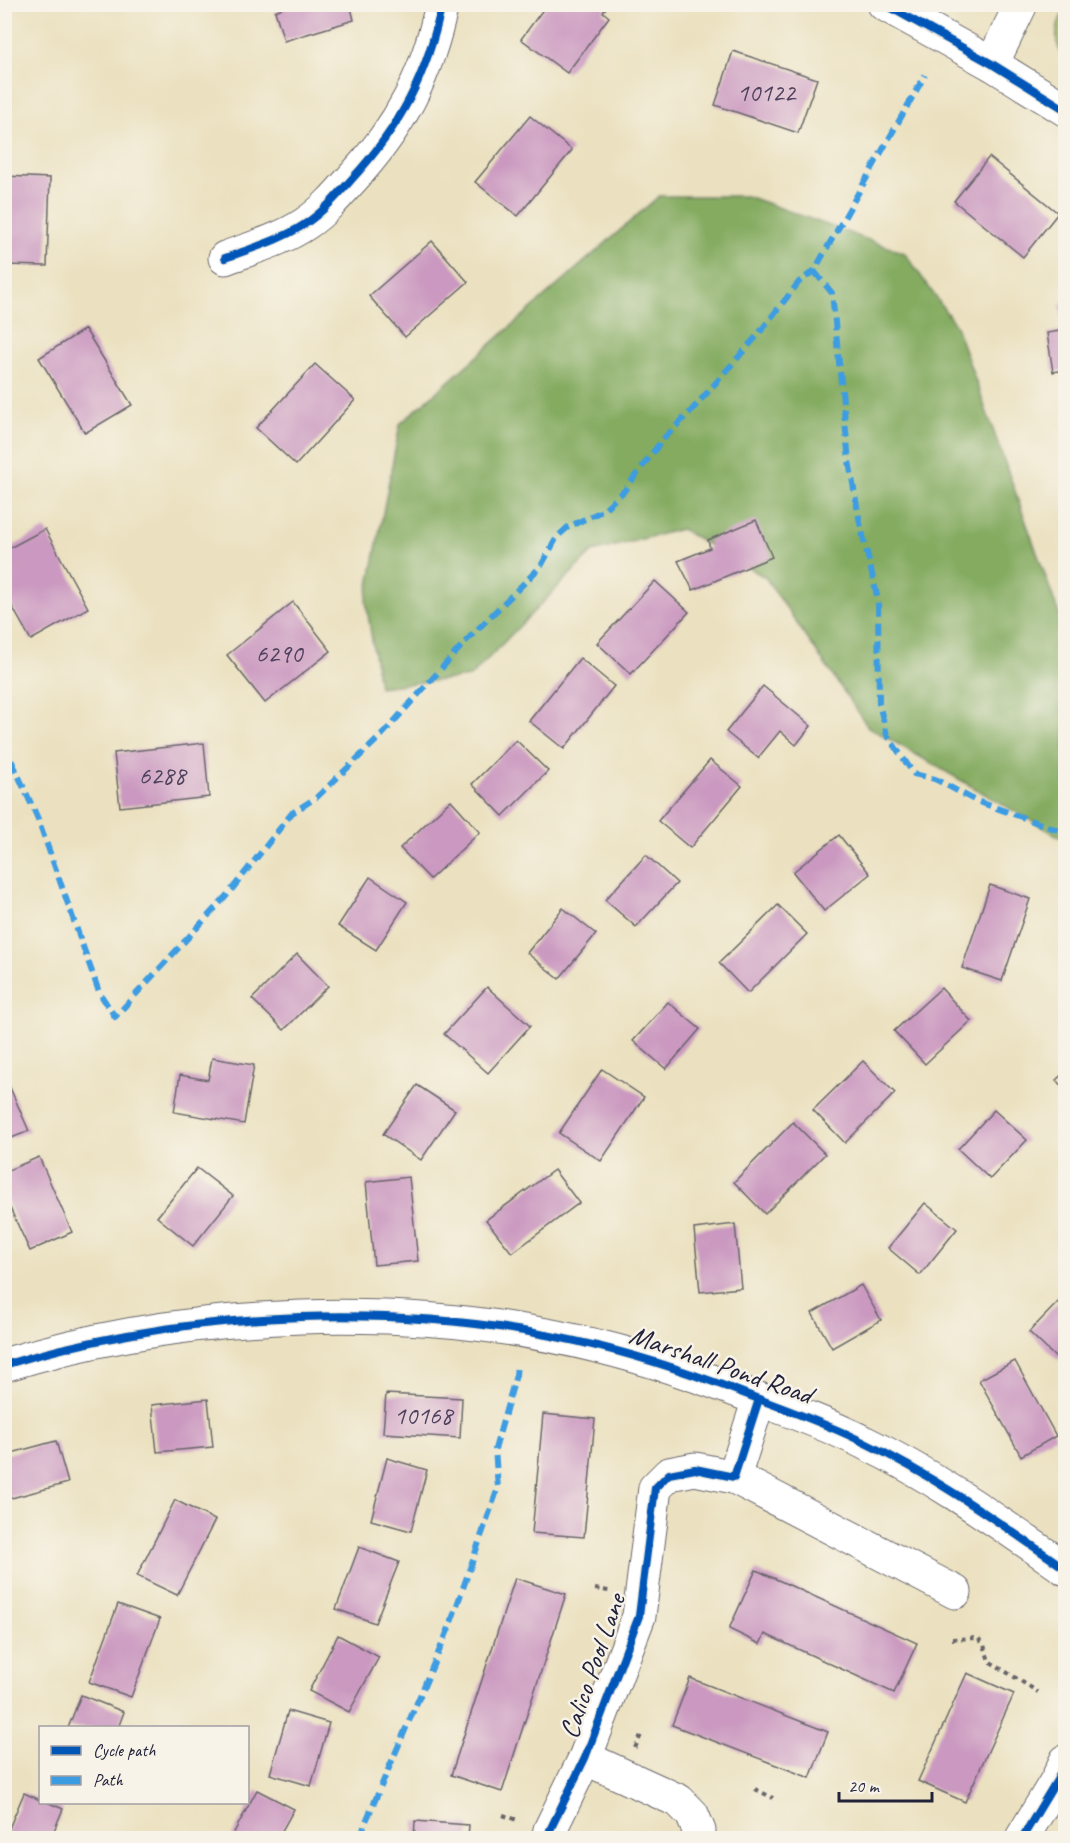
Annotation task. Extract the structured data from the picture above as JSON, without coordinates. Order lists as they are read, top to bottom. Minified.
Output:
{"streets":{"street":["Marshall Pond Road","Calico Pool Lane"]},"house_numbers":["10122","6290","6288","10168"],"legend":["Cycle path","Path"],"scale_bar":"20 m"}
